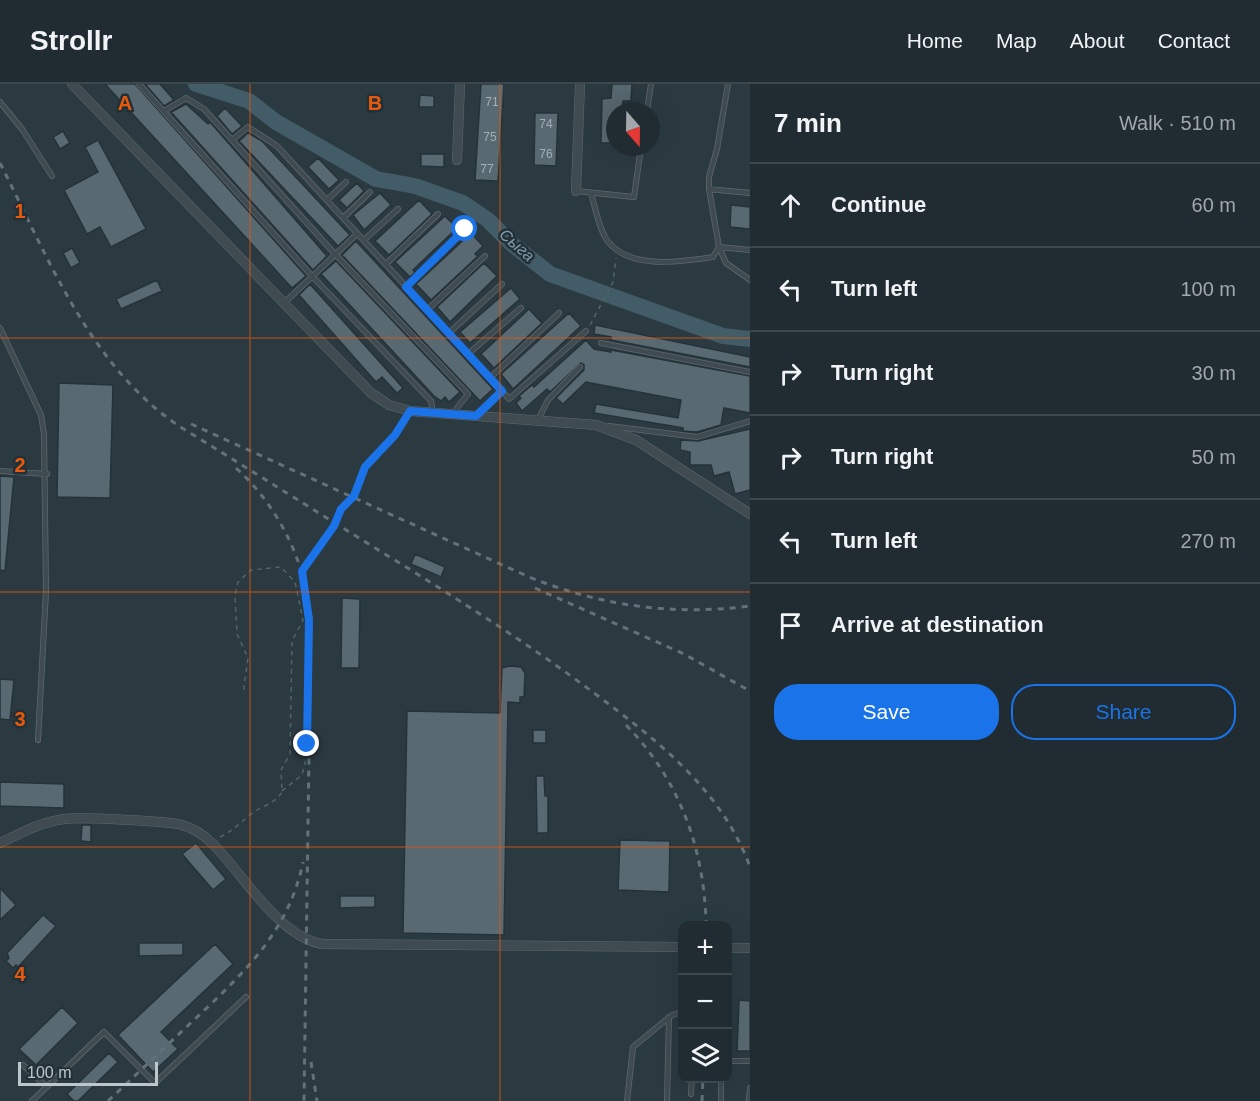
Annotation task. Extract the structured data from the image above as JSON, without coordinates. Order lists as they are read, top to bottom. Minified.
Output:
{"water":["Сыга"],"house_numbers":["71","74","75","76","77"],"scale_bar":"100 m","north":"bottom","page":{"header":"Strollr","nav":["Home","Map","About","Contact"],"heading":["7 min","Walk · 510 m"],"list":[["Continue","60 m"],["Turn left","100 m"],["Turn right","30 m"],["Turn right","50 m"],["Turn left","270 m"],"Arrive at destination"],"buttons":["Save","Share"],"map_buttons":["+","−"],"scale":"100 m"},"grid":{"columns":["A","B"],"rows":["1","2","3","4"]}}
